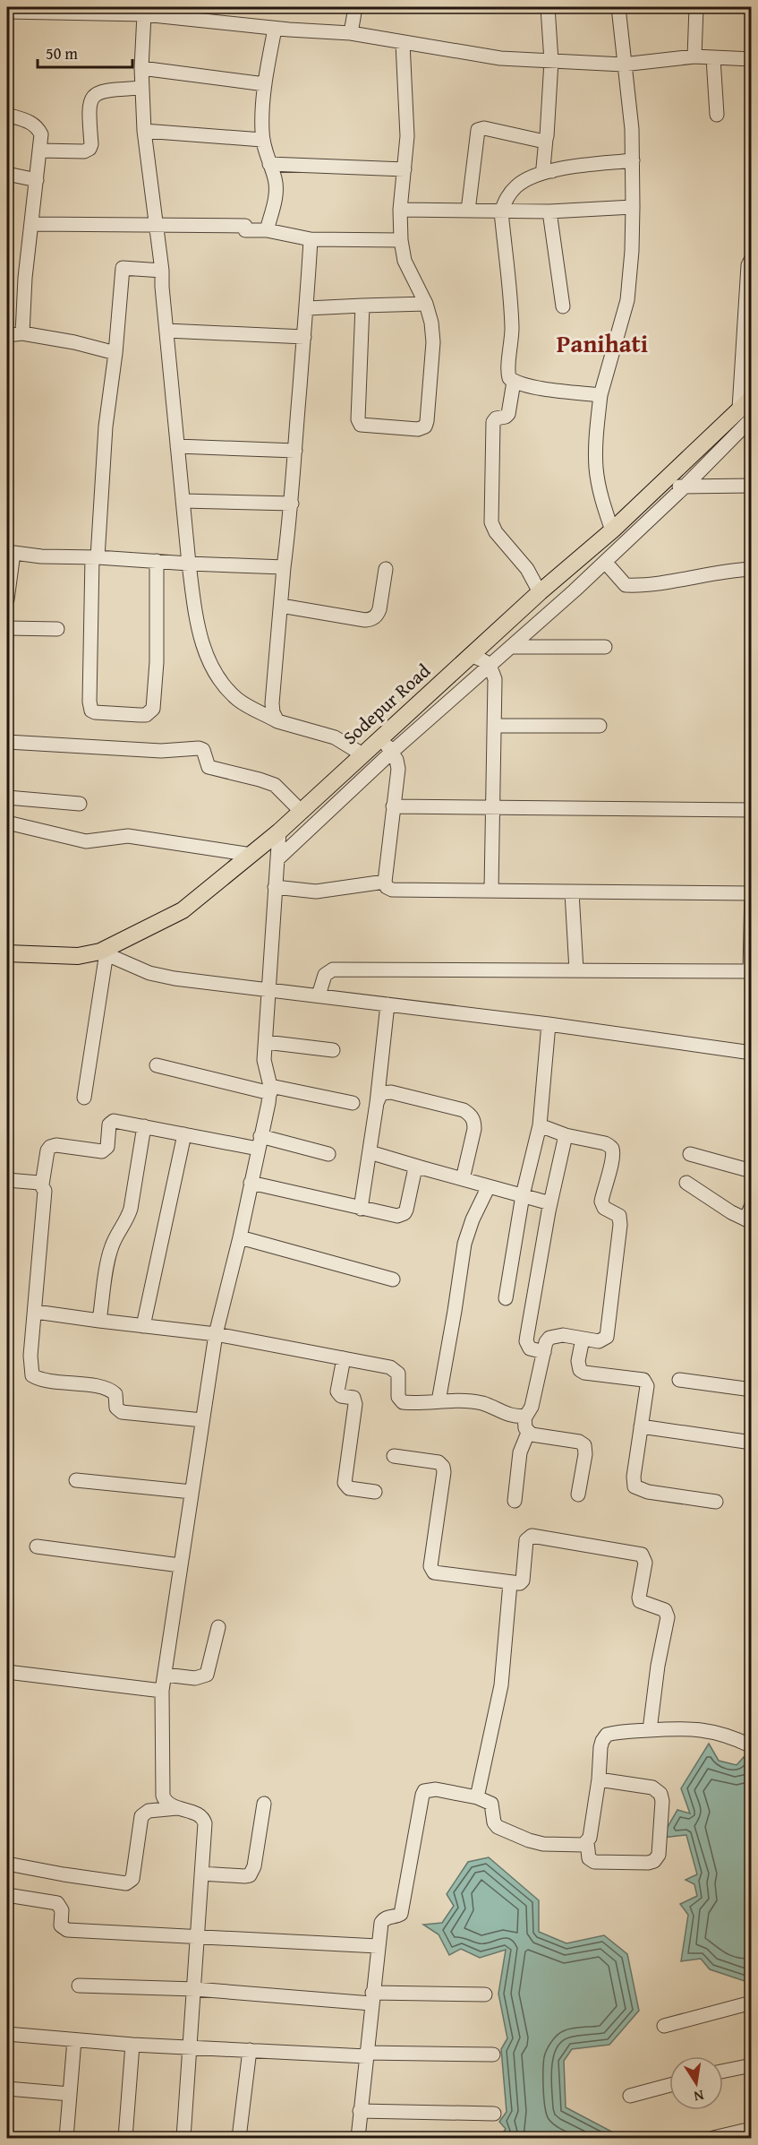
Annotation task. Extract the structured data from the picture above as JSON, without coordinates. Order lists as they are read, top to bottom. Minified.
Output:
{"streets":{"main road":["Sodepur Road"]},"districts":["Panihati"],"scale_bar":"50 m","north":"bottom"}
